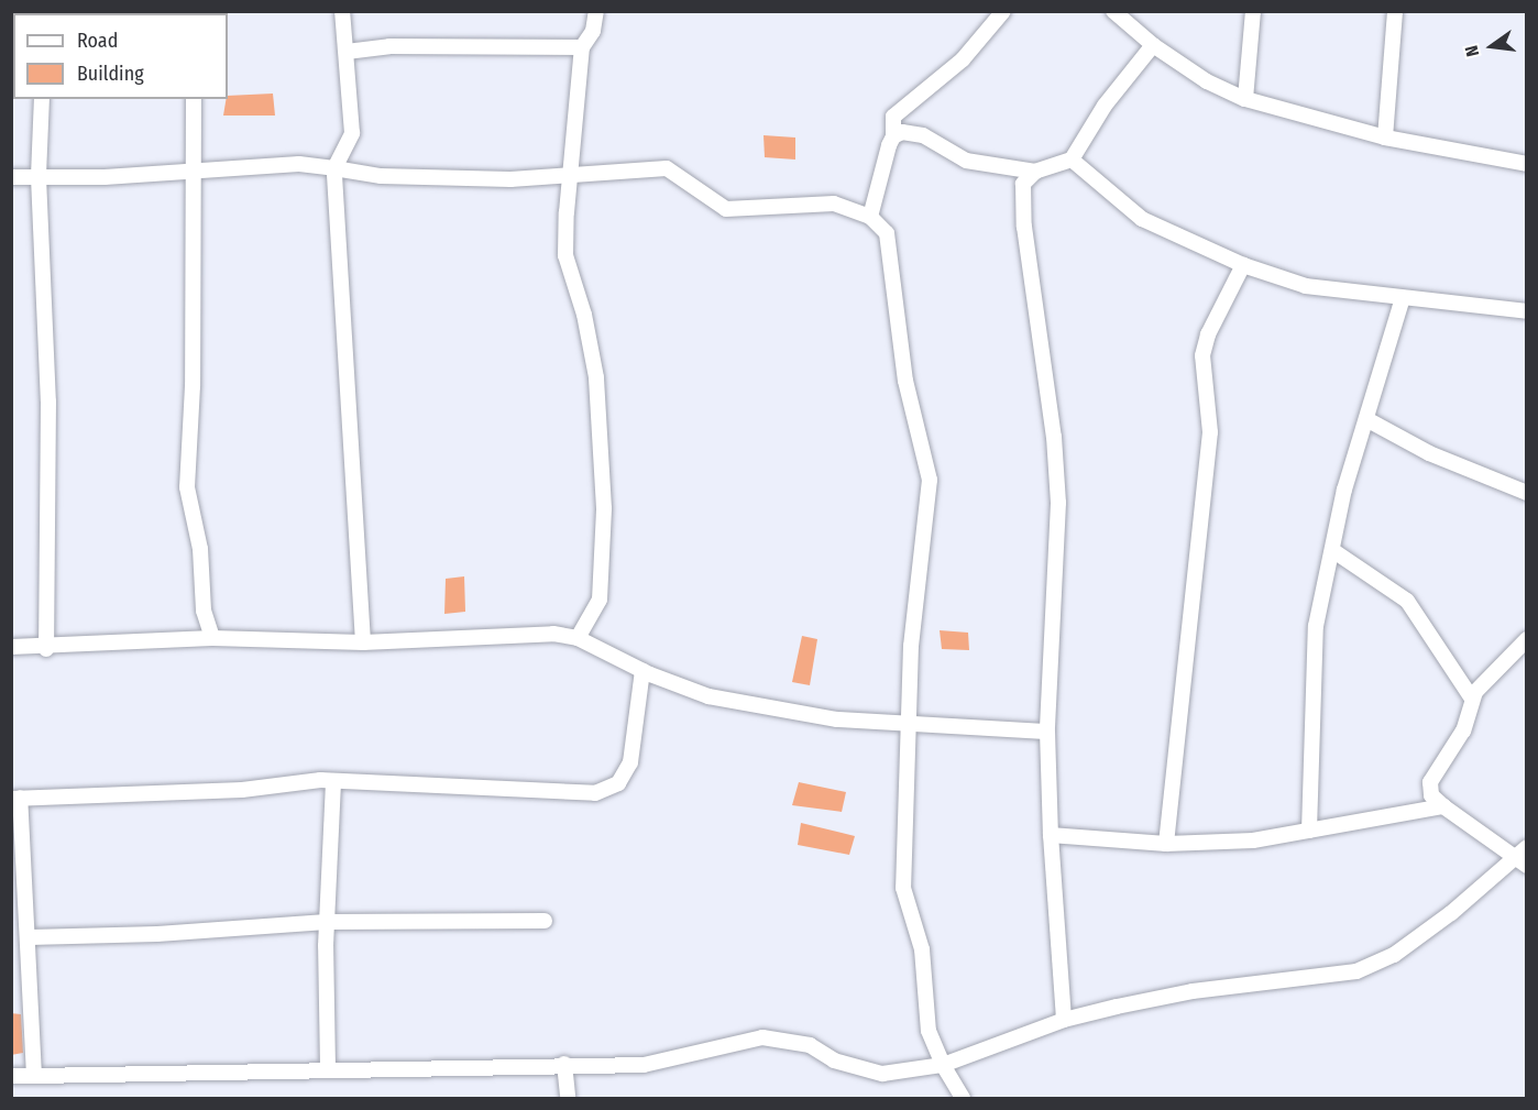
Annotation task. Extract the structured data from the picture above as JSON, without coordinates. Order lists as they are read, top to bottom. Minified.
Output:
{"legend":["Road","Building"],"north":"left"}
